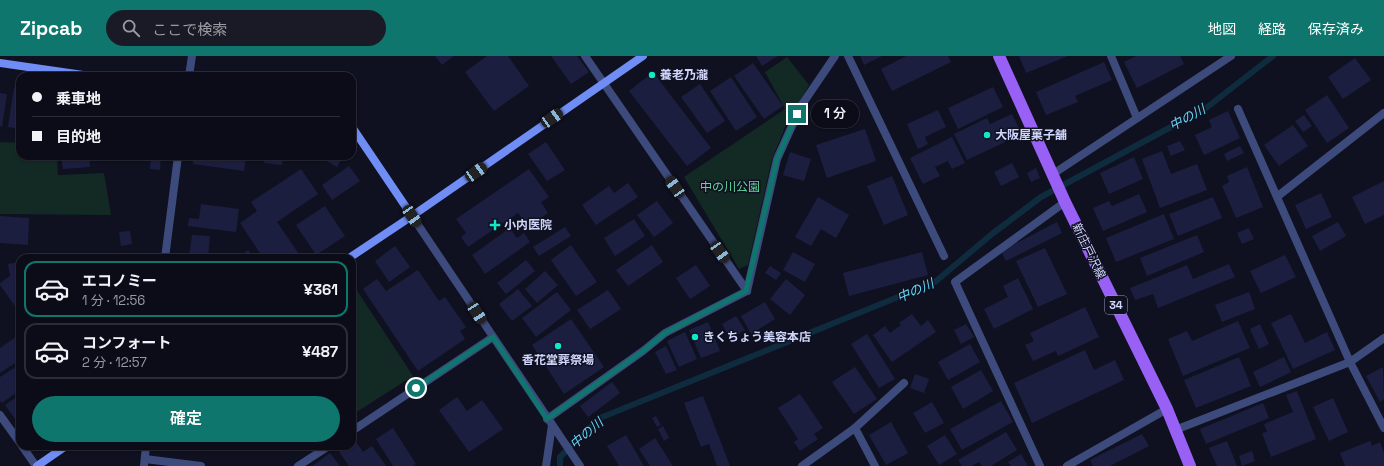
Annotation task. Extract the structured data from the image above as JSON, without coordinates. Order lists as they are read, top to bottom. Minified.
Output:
{"streets":{"main road":["新庄戸沢線","34"]},"water":["中の川"],"parks":["中の川公園"],"places":{"other":["養老乃瀧","大阪屋菓子舗","きくちょう美容本店","香花堂葬祭場"],"health":["小内医院"]},"page":{"header":"Zipcab","search":"ここで検索","nav":["地図","経路","保存済み"],"banner":["乗車地","目的地"],"bubble":"1 分","list":[{"name":"エコノミー","note":"1 分 · 12:56","value":"¥361"},{"name":"コンフォート","note":"2 分 · 12:57","value":"¥487"}],"buttons":"確定"}}
